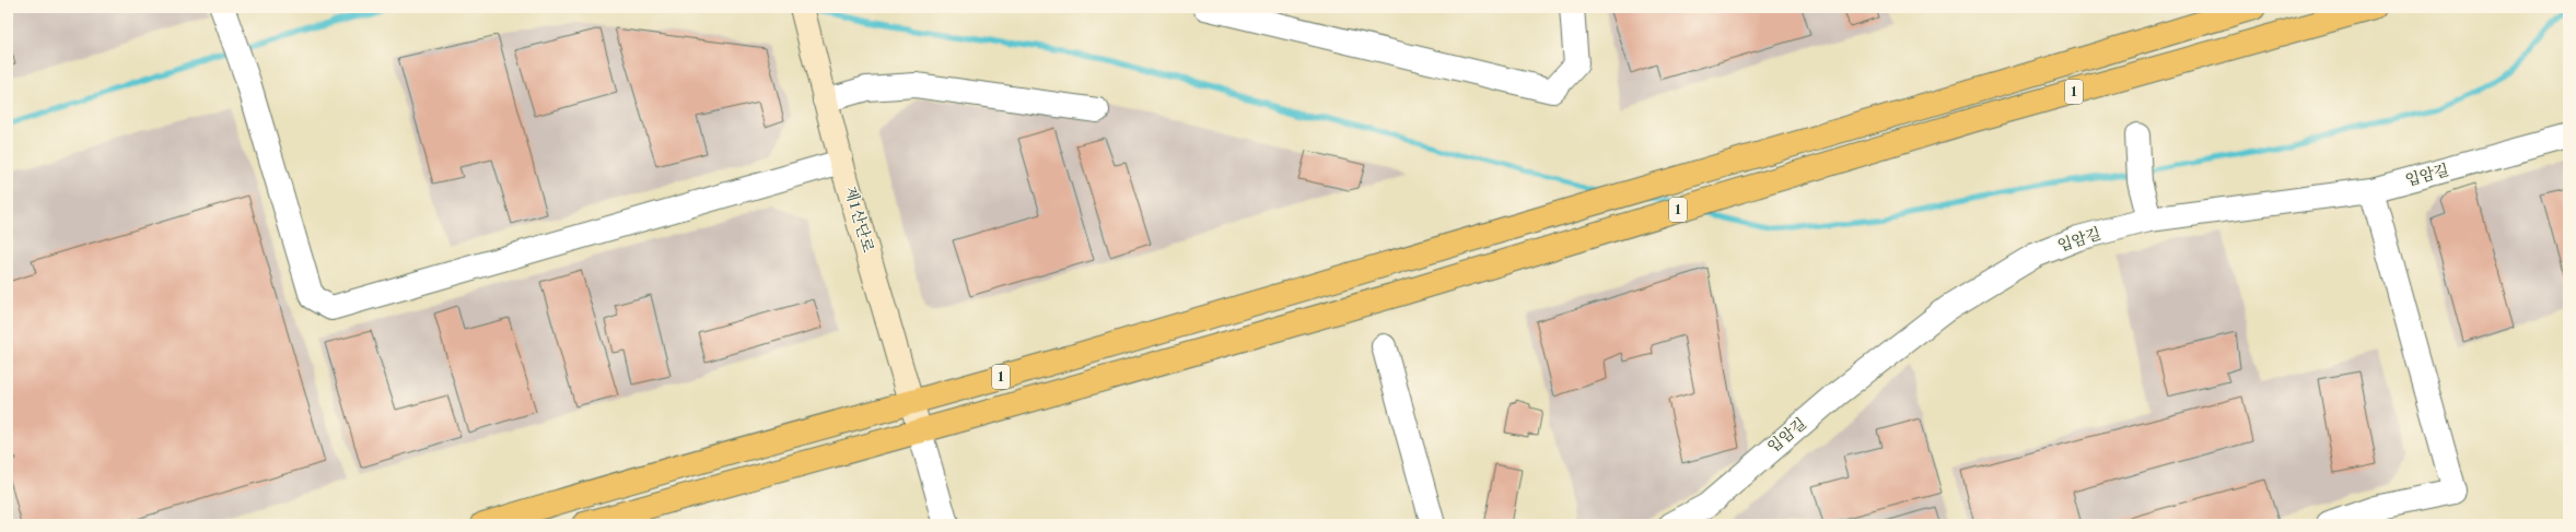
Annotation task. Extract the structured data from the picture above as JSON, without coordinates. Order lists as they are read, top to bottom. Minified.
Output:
{"streets":{"main road":["1"],"street":["입암길","제1산단로"]},"crossings":[["1","제1산단로"]]}
